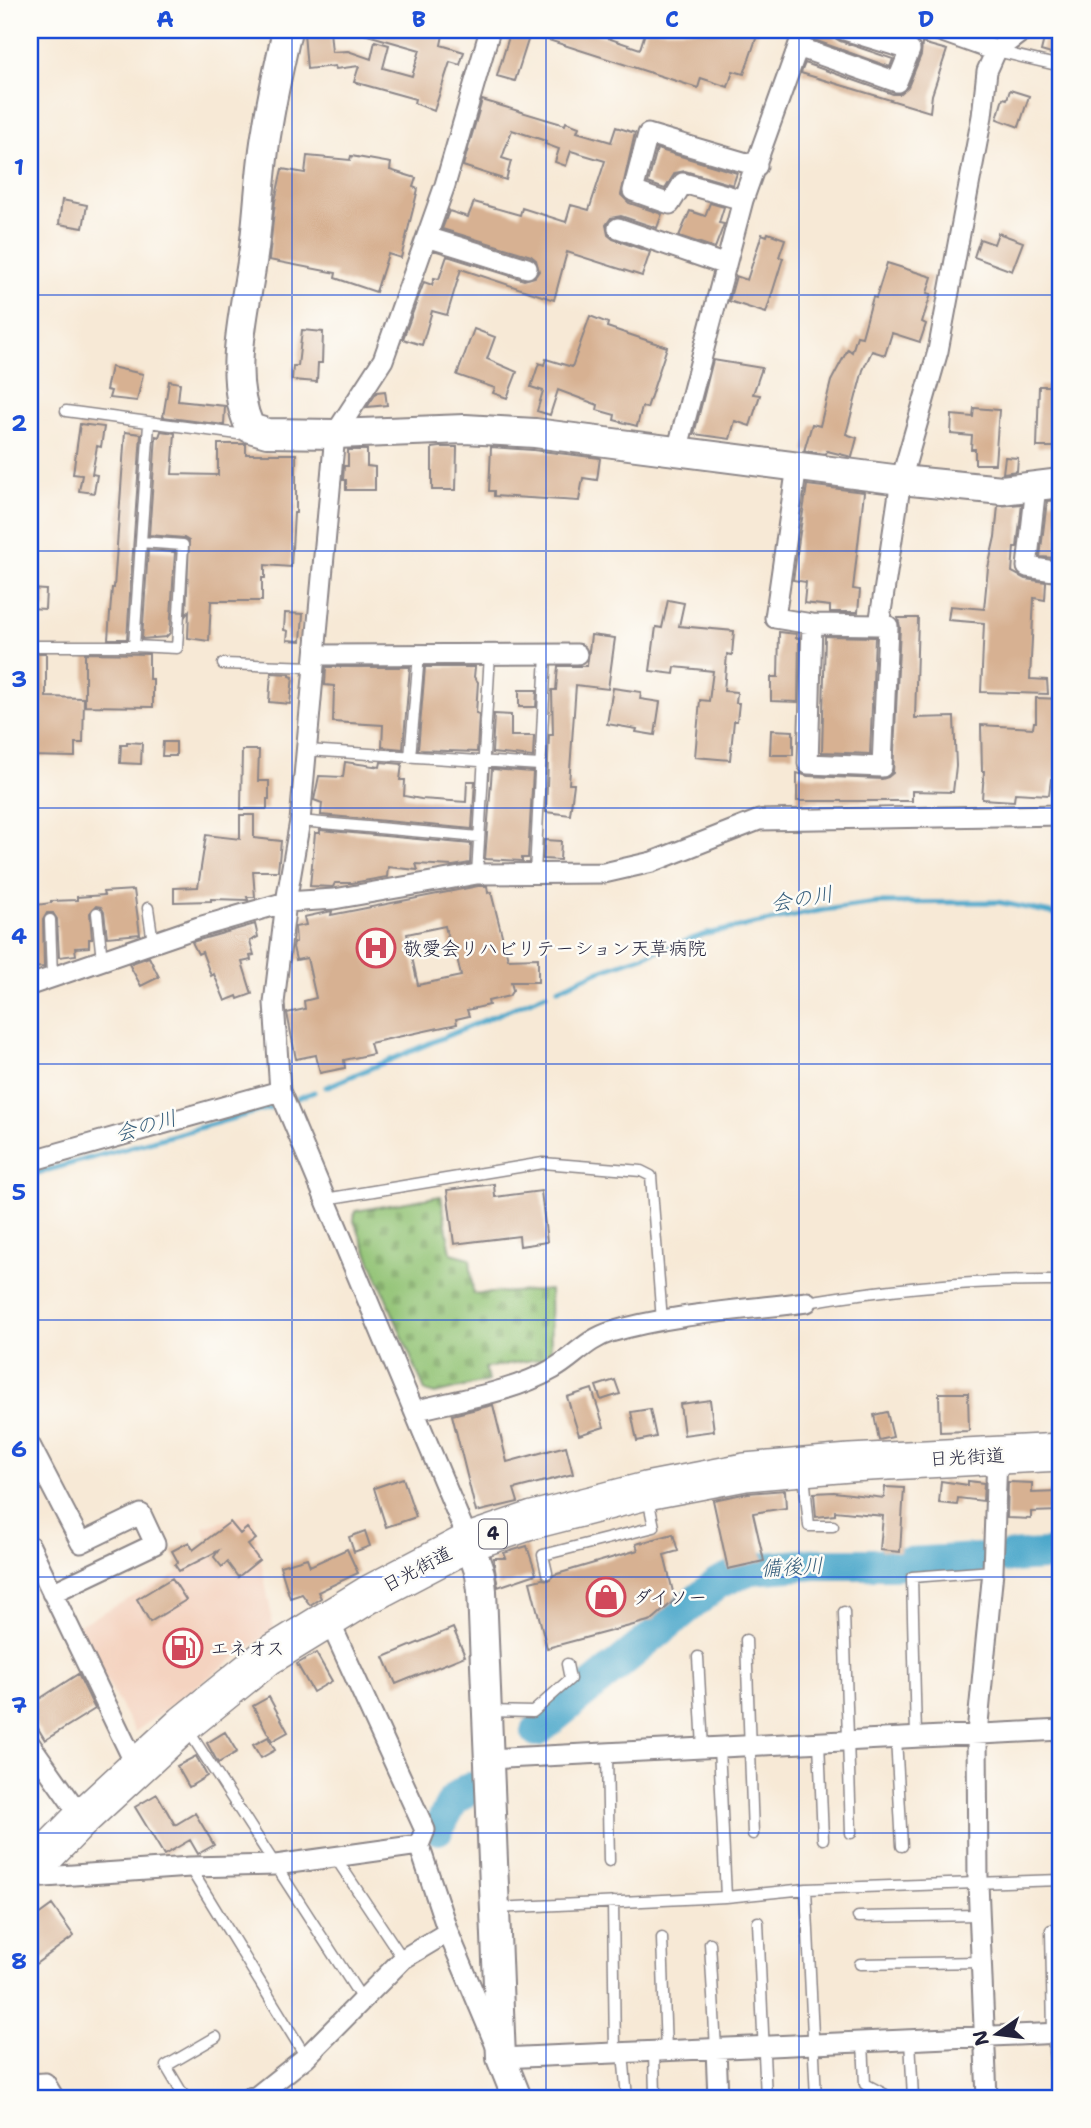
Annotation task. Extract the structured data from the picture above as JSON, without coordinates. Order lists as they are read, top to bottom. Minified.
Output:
{"streets":{"highway":["日光街道","4"]},"water":["会の川","備後川"],"places":{"hospital":["敬愛会リハビリテーション天草病院"],"shop":["ダイソー"],"fuel station":["エネオス"]},"north":"left","grid":{"columns":["A","B","C","D"],"rows":["1","2","3","4","5","6","7","8"]}}
